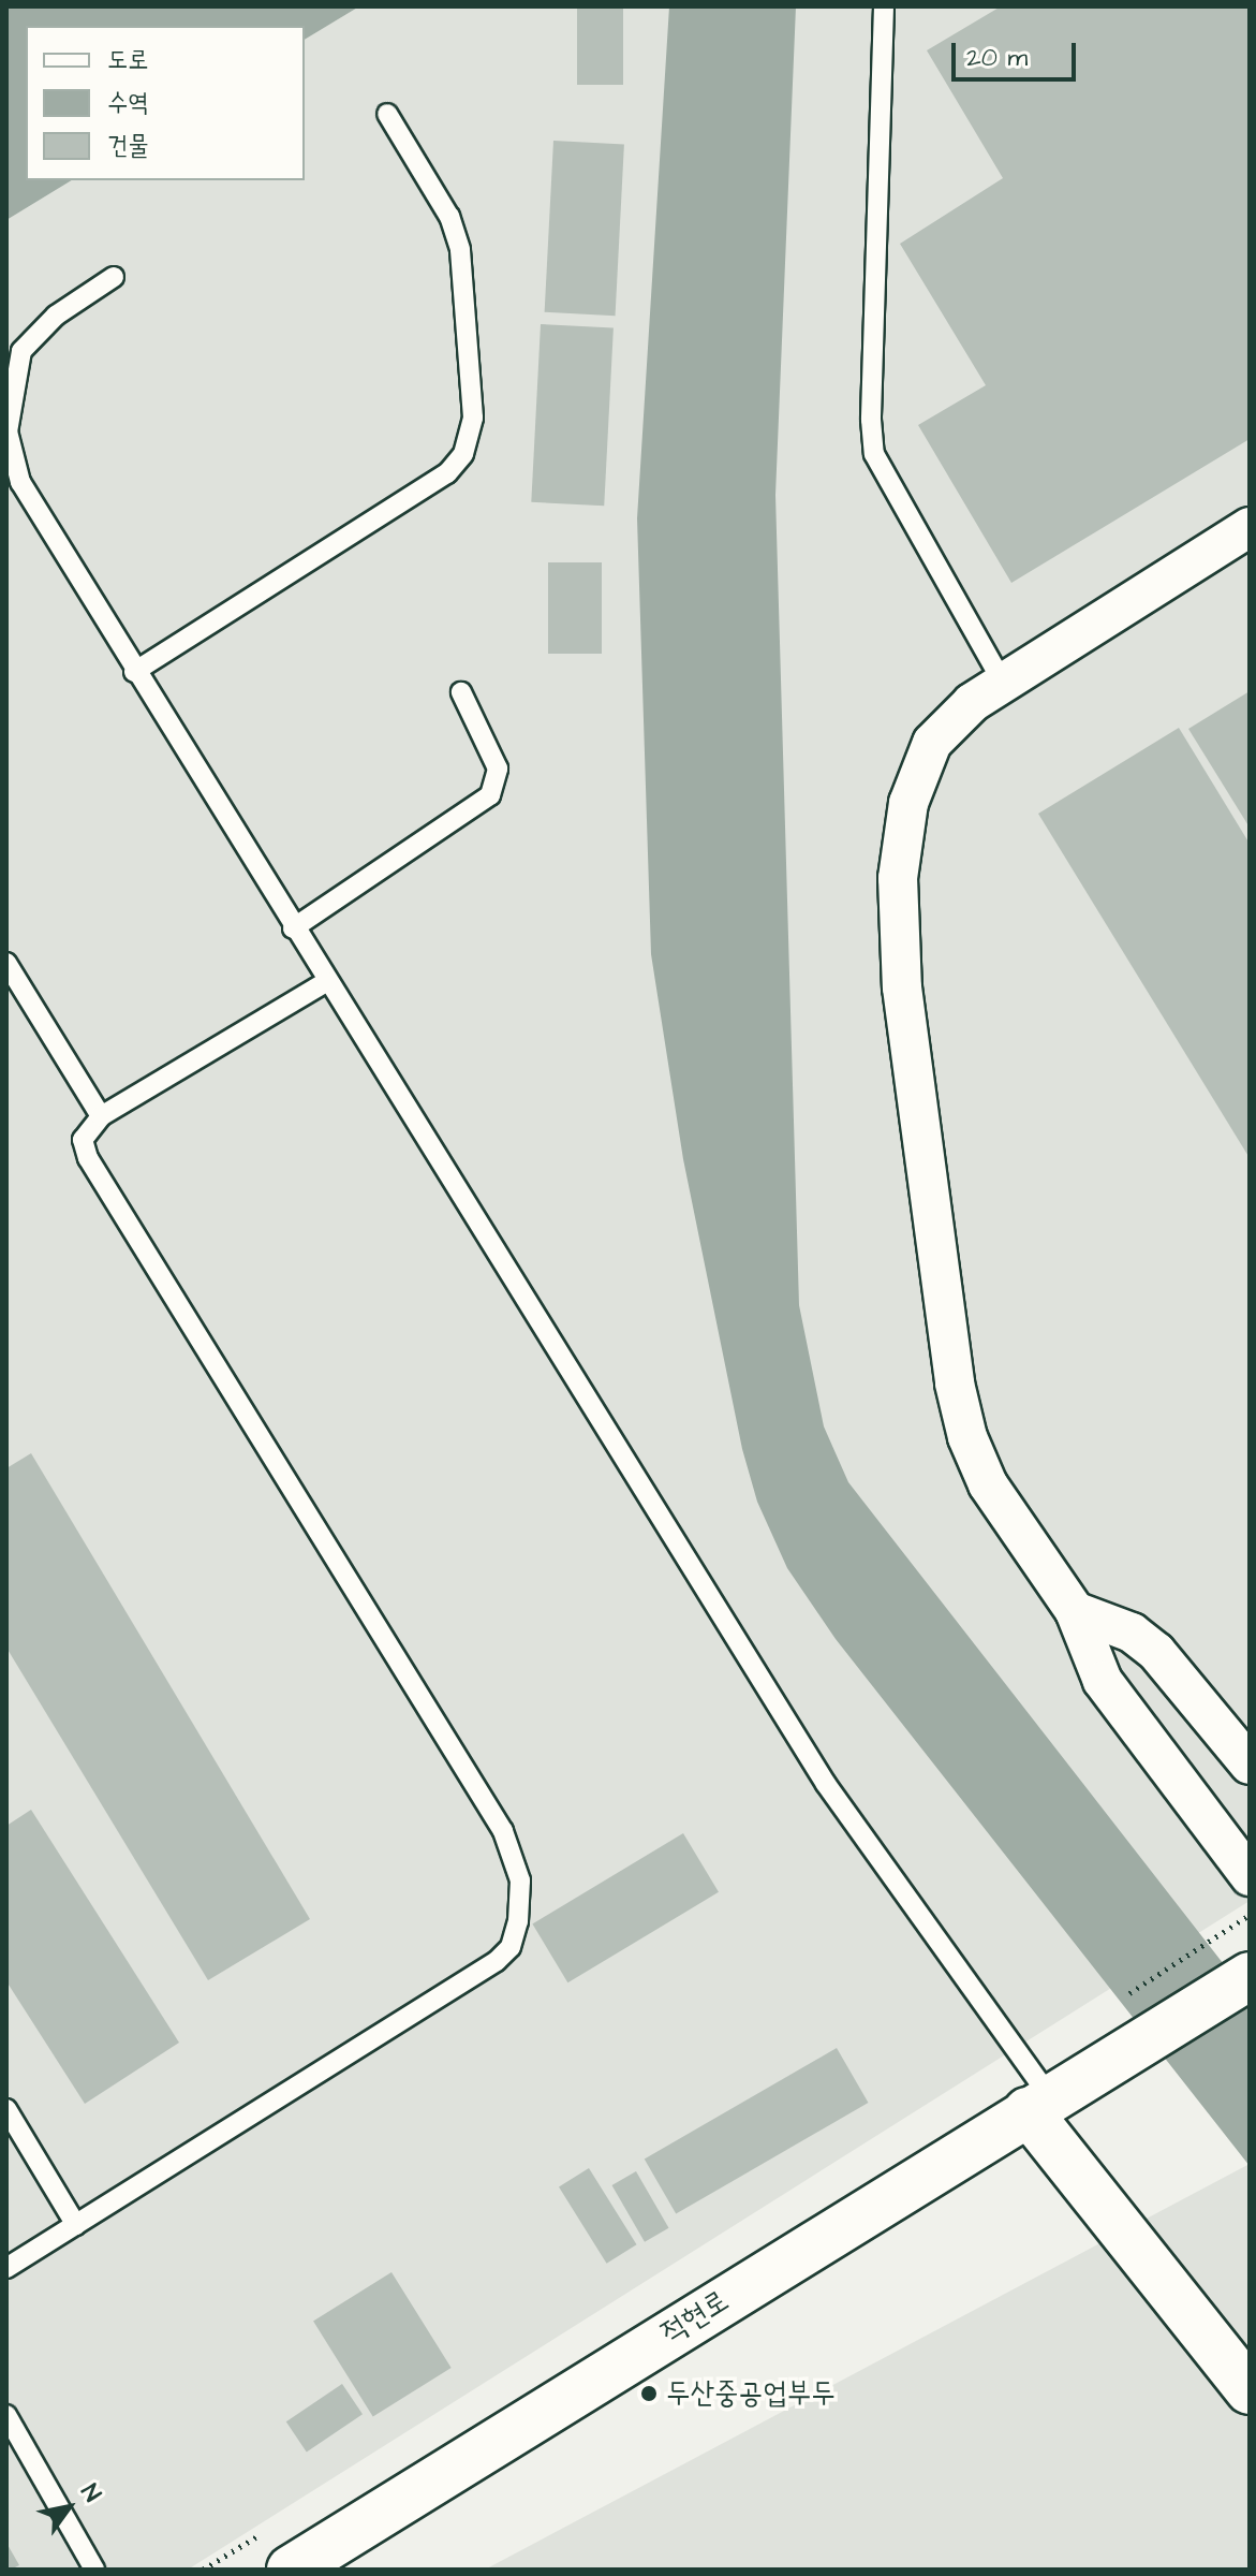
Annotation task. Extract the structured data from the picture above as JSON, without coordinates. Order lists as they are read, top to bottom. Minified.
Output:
{"streets":{"main road":["적현로"]},"places":["두산중공업부두"],"legend":["도로","수역","건물"],"scale_bar":"20 m","north":"top right"}
